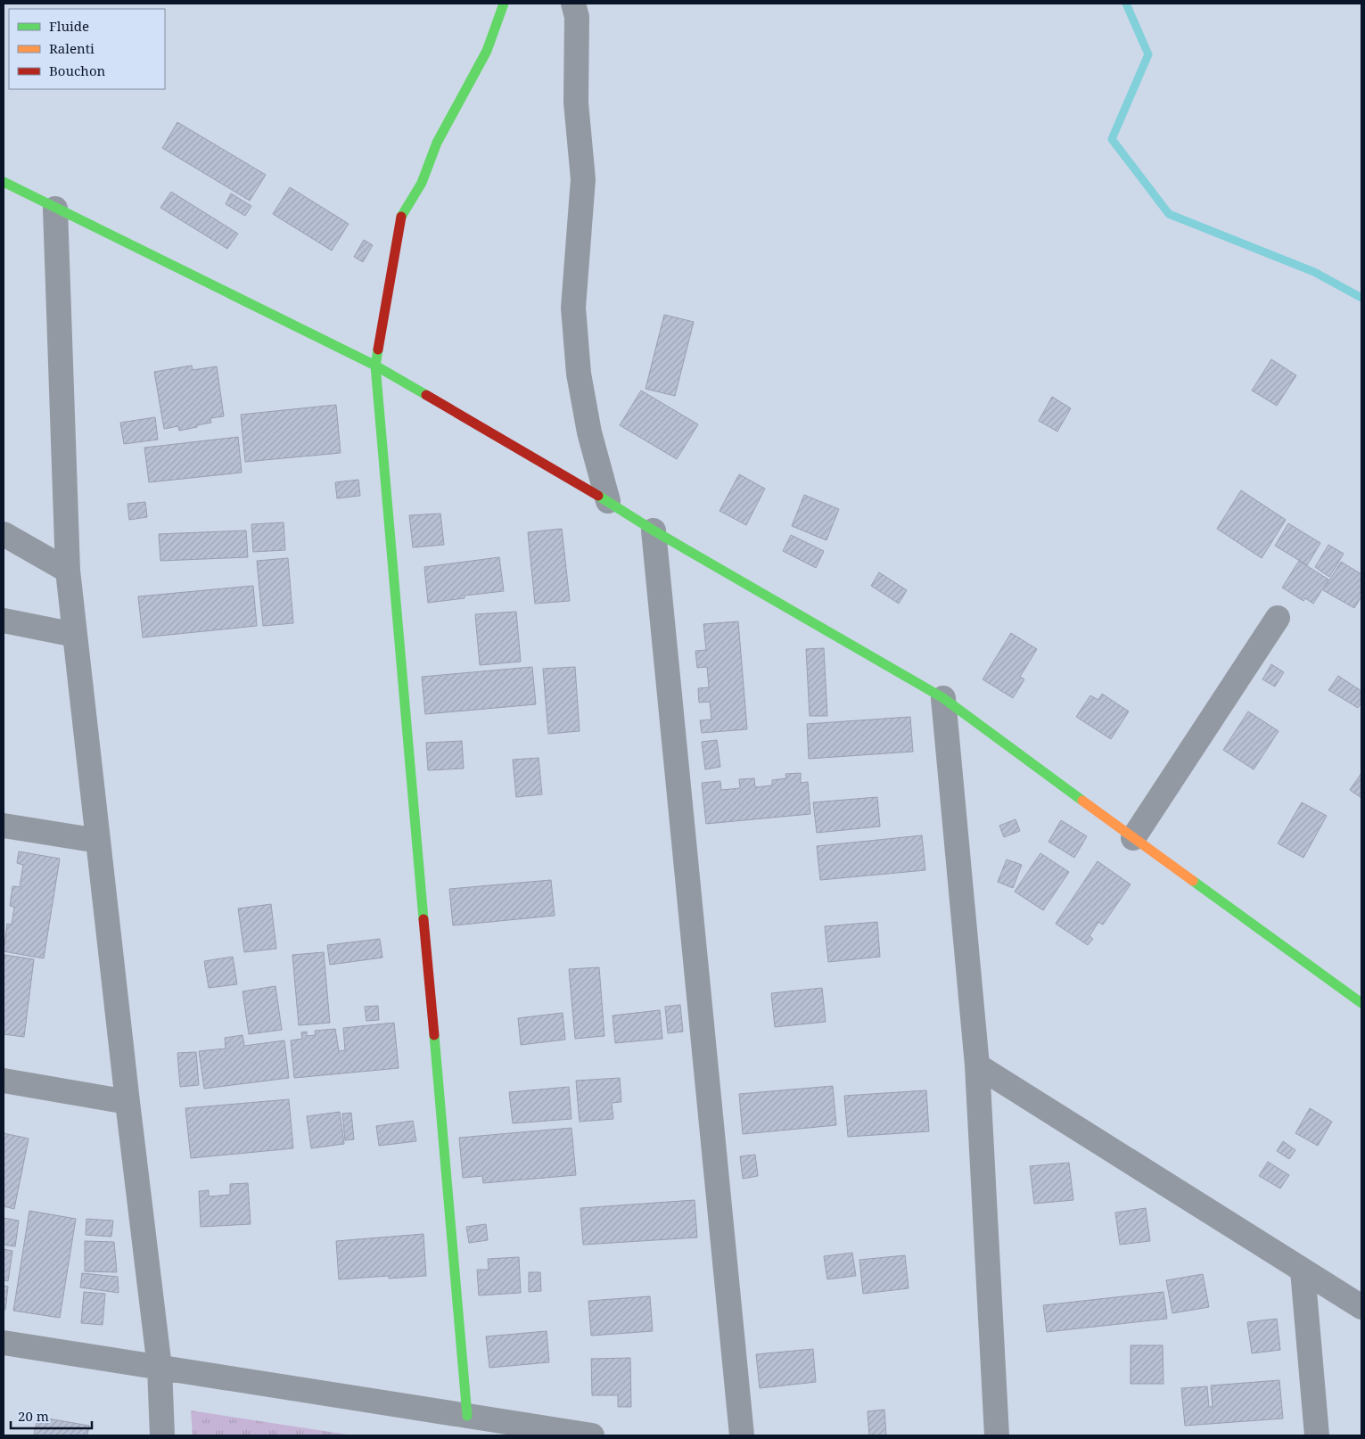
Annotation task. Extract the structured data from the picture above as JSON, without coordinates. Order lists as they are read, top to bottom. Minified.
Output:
{"legend":["Fluide","Ralenti","Bouchon"],"scale_bar":"20 m"}
